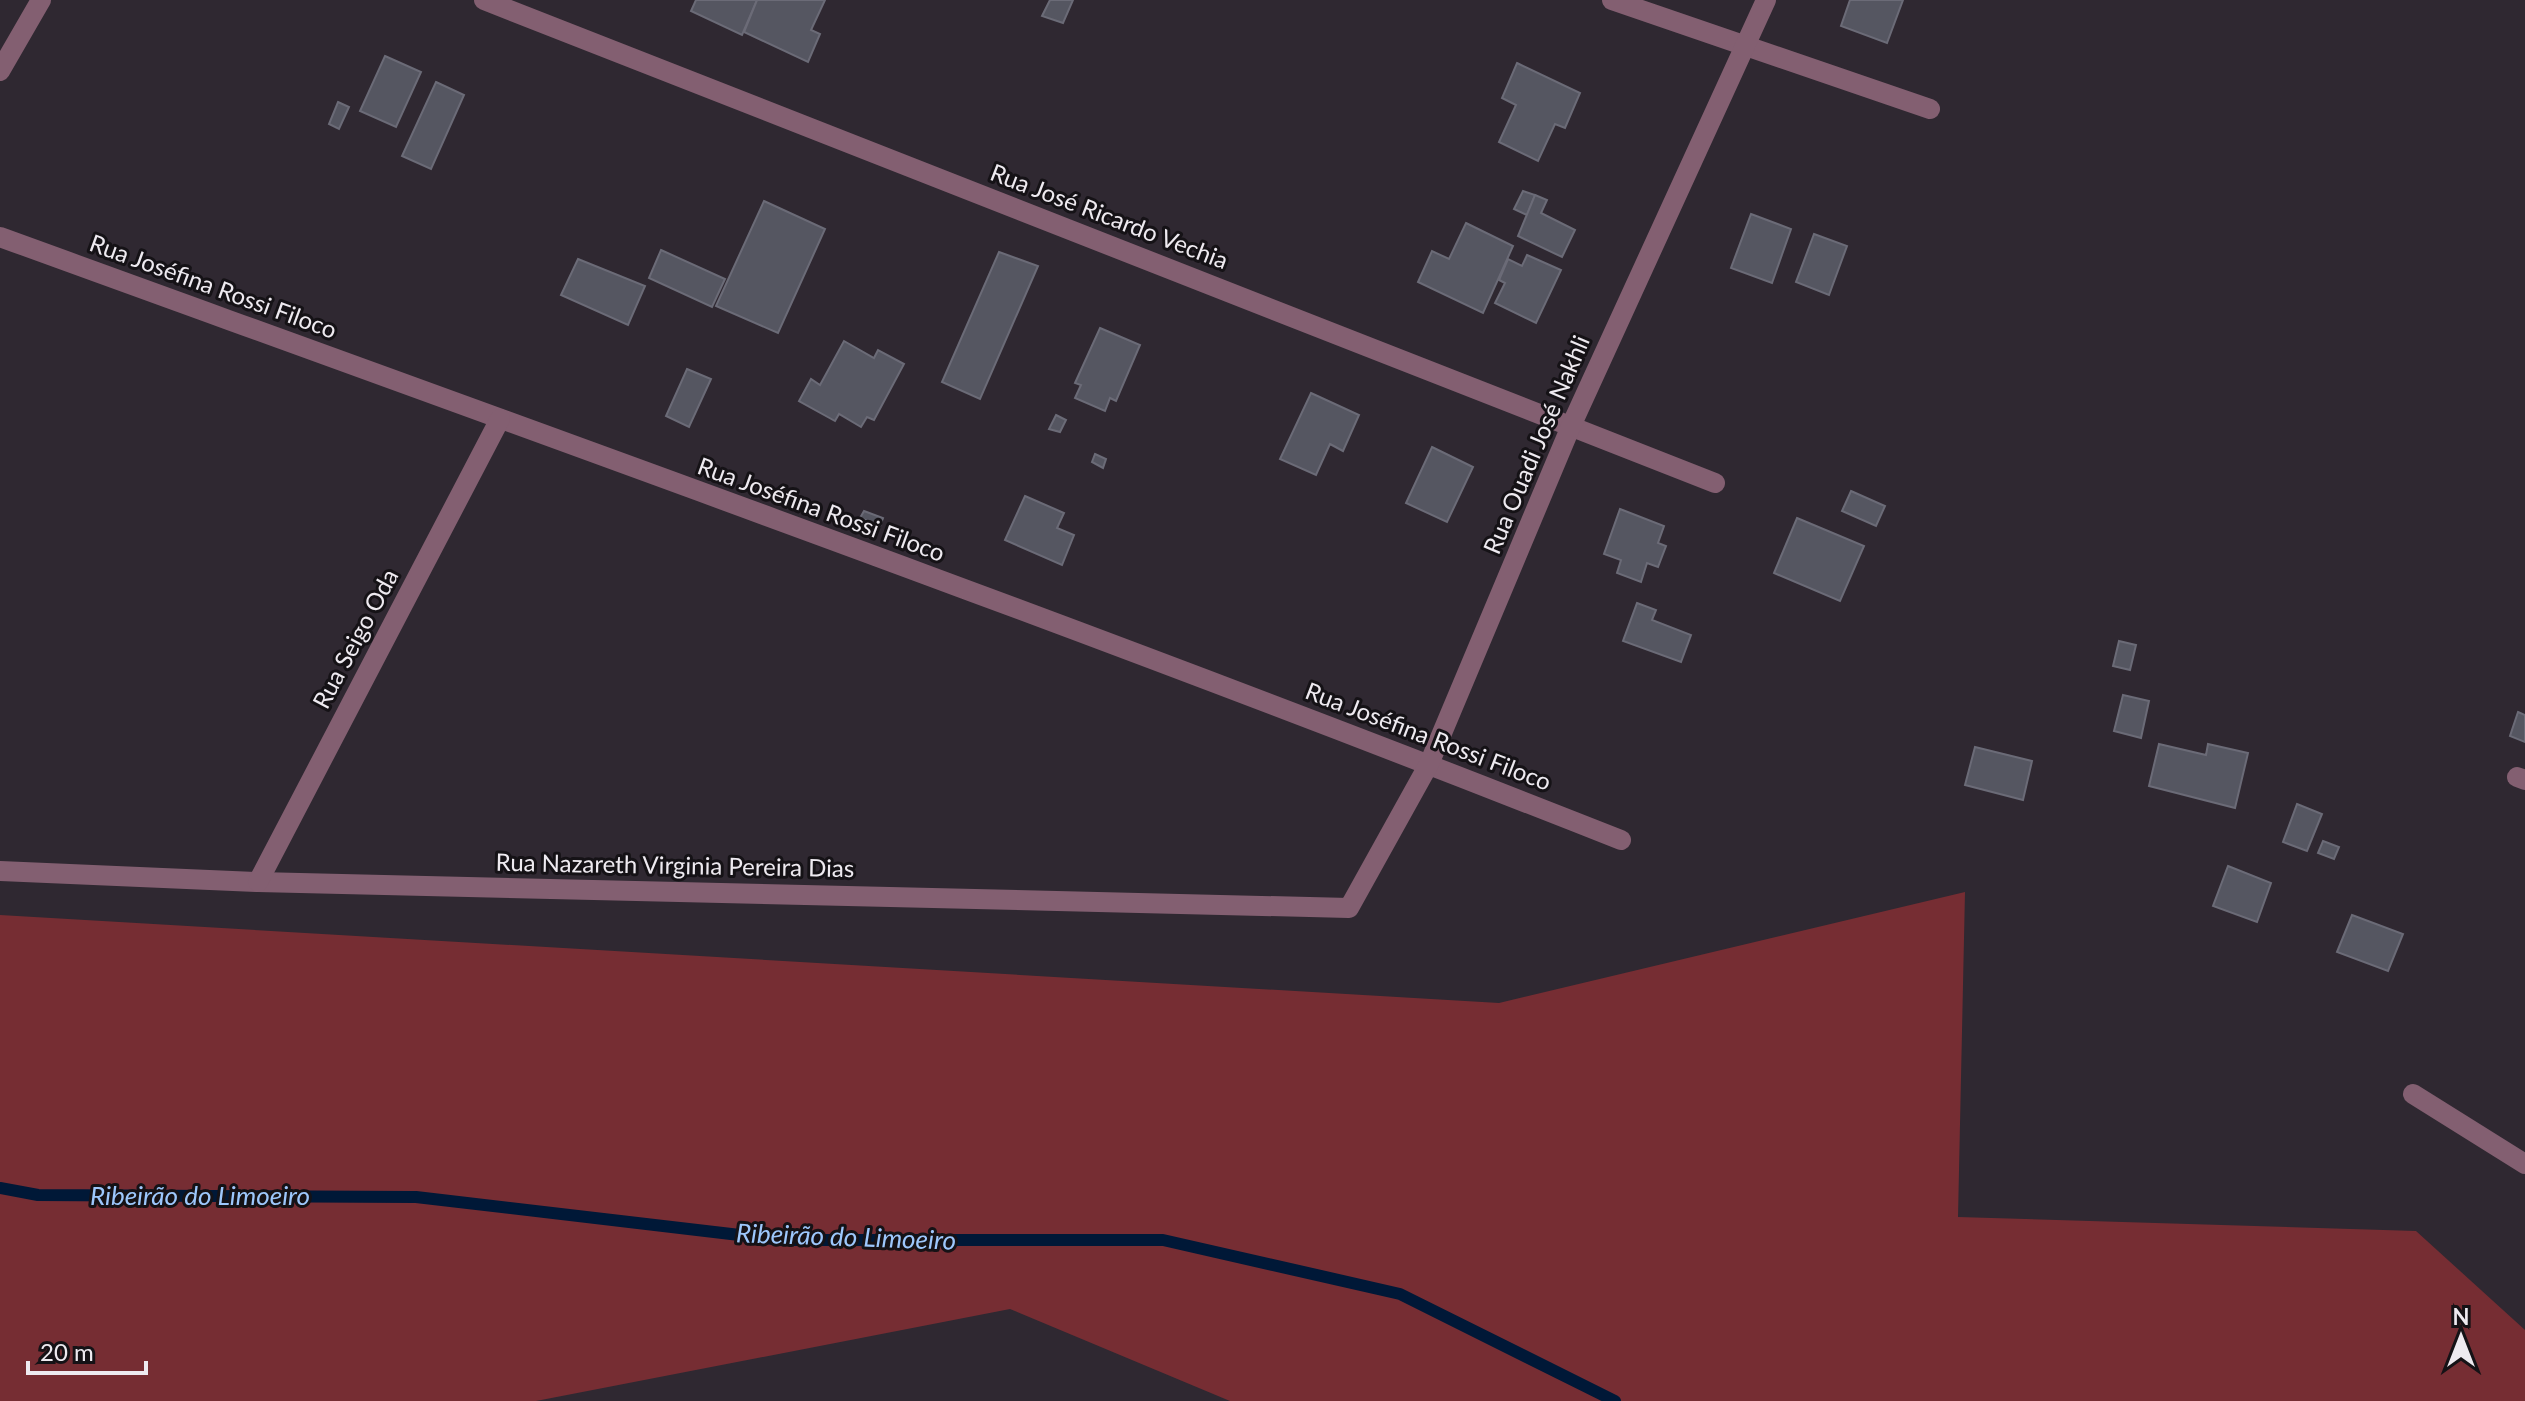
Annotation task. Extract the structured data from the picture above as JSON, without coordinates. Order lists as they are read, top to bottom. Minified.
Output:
{"streets":{"street":["Rua José Ricardo Vechia","Rua Joséfina Rossi Filoco","Rua Ouadi José Nakhli","Rua Seigo Oda","Rua Nazareth Virginia Pereira Dias"]},"crossings":[["Rua José Ricardo Vechia","Rua Ouadi José Nakhli"],["Rua Joséfina Rossi Filoco","Rua Ouadi José Nakhli"],["Rua Joséfina Rossi Filoco","Rua Seigo Oda"],["Rua Ouadi José Nakhli","Rua Nazareth Virginia Pereira Dias"],["Rua Seigo Oda","Rua Nazareth Virginia Pereira Dias"]],"water":["Ribeirão do Limoeiro"],"scale_bar":"20 m","north":"top"}
